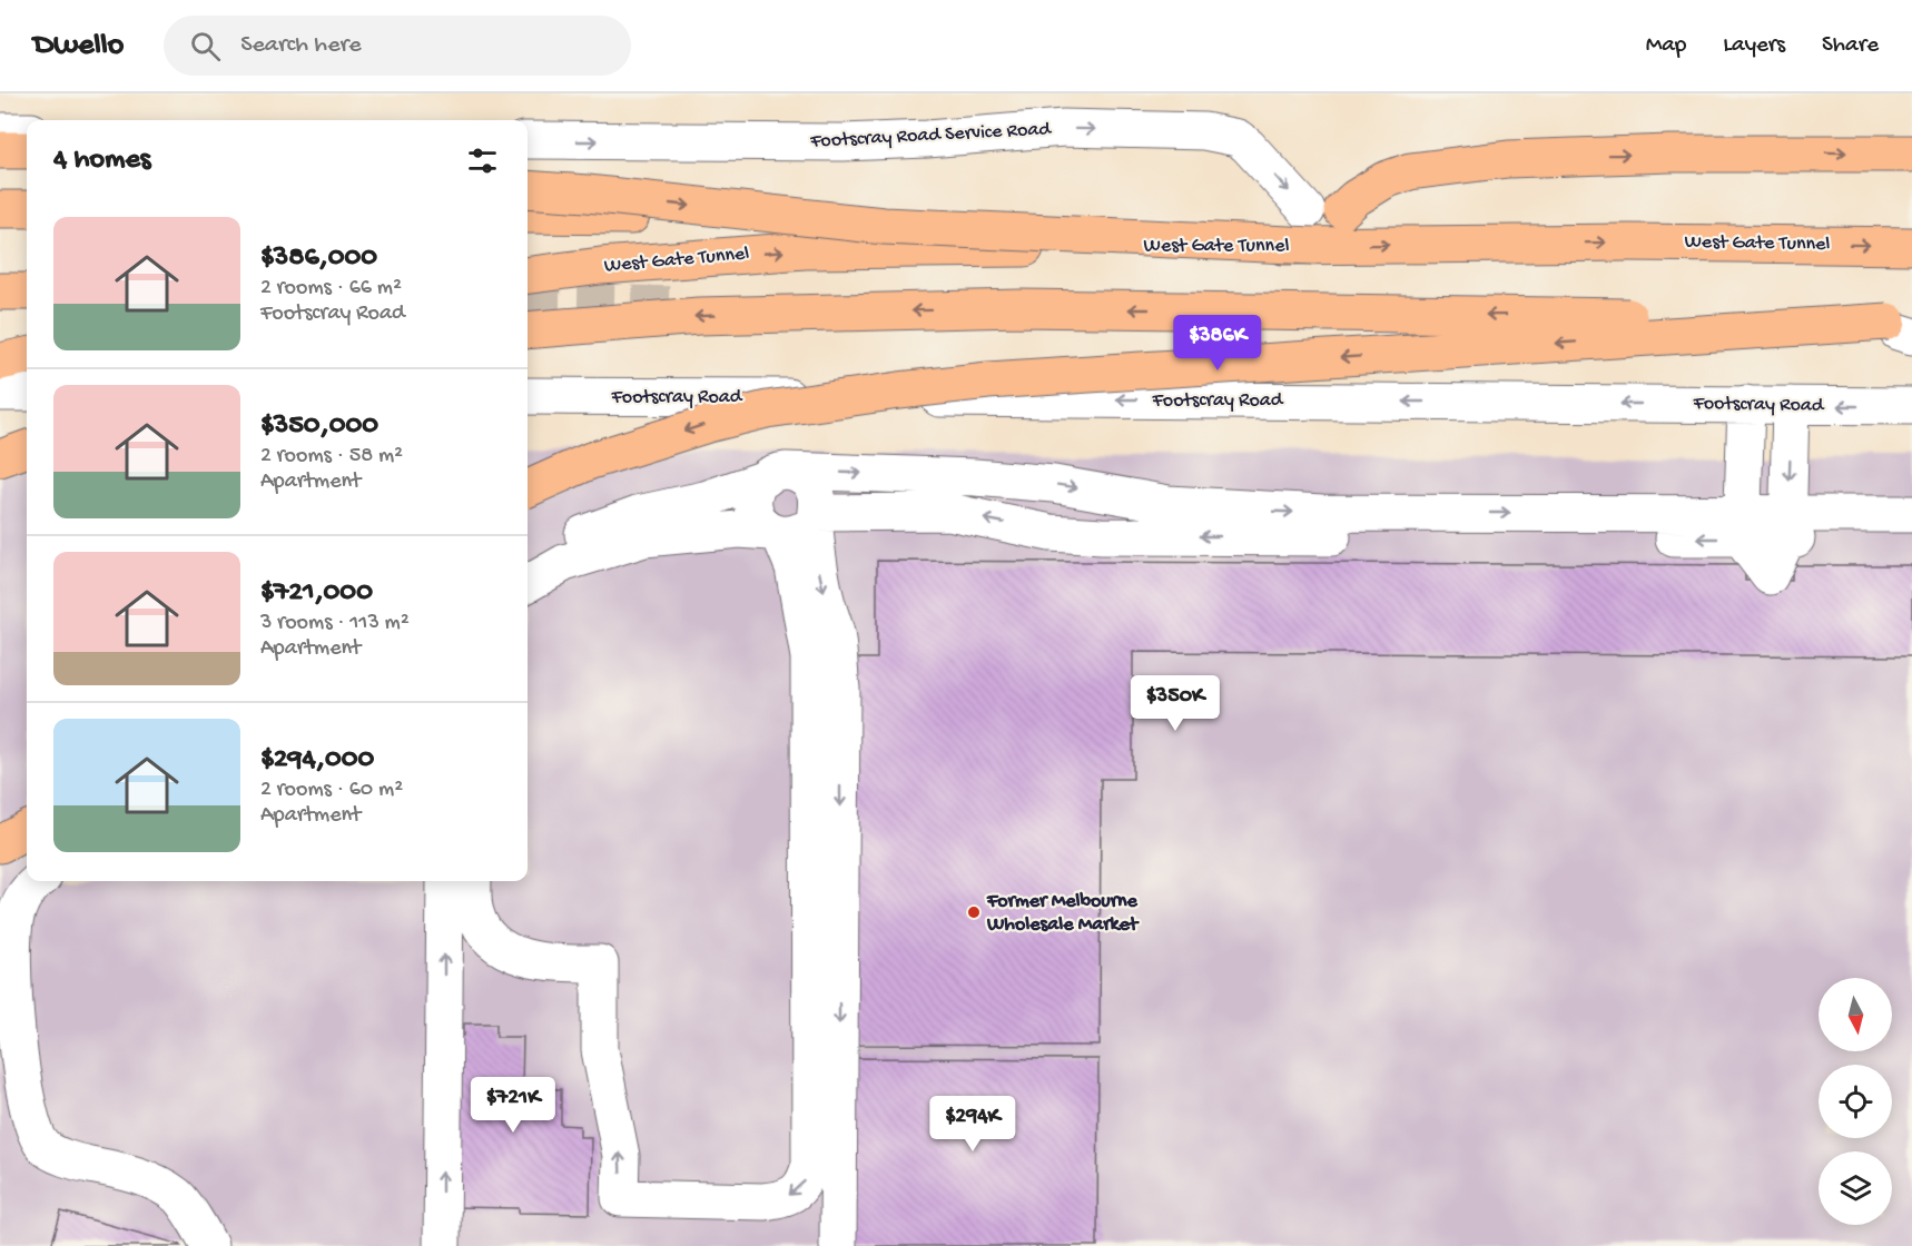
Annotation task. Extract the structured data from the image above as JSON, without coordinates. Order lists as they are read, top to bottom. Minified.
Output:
{"streets":{"main road":["West Gate Tunnel"],"street":["Footscray Road Service Road","Footscray Road"]},"one_way":["Footscray Road Service Road"],"places":["Former Melbourne Wholesale Market"],"north":"bottom","page":{"header":"Dwello","search":"Search here","nav":["Map","Layers","Share"],"heading":"4 homes","list":[{"name":"$386,000","note":"2 rooms · 66 m² · Footscray Road"},{"name":"$350,000","note":"2 rooms · 58 m² · Apartment"},{"name":"$721,000","note":"3 rooms · 113 m² · Apartment"},{"name":"$294,000","note":"2 rooms · 60 m² · Apartment"}],"price":["$386K","$350K","$721K","$294K"]}}
